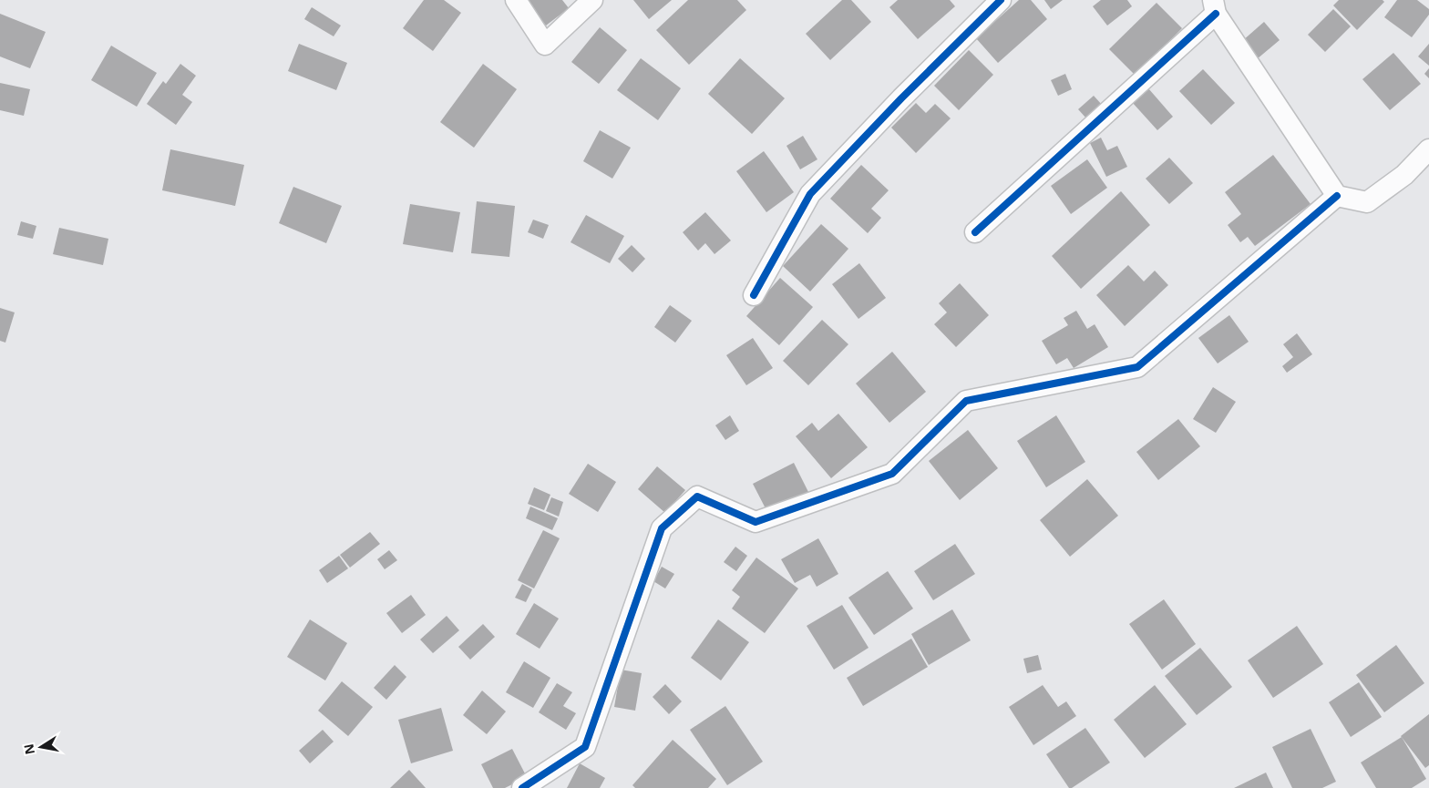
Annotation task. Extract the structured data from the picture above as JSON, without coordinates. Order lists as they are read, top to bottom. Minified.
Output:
{"north":"left"}
